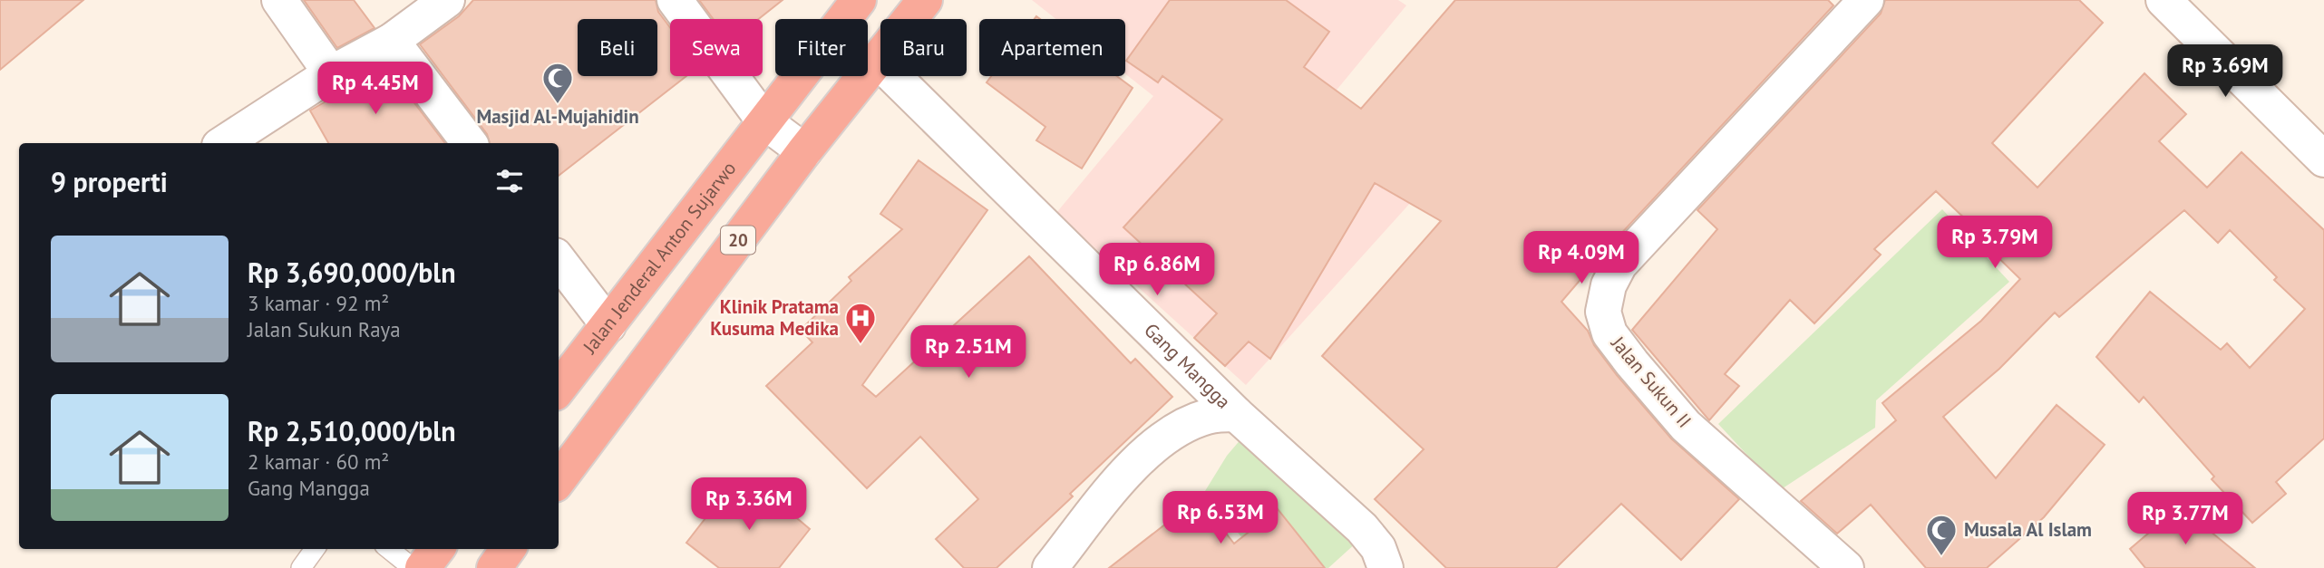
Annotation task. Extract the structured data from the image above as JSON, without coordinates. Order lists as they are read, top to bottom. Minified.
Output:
{"streets":{"highway":["20","Jalan Jenderal Anton Sujarwo"],"street":["Gang Mangga","Jalan Sukun II"]},"crossings":[["20","Gang Mangga"]],"places":{"mosque":["Masjid Al-Mujahidin","Musala Al Islam"],"hospital":["Klinik Pratama Kusuma Medika"]},"page":{"chip":["Beli","Sewa","Filter","Baru","Apartemen"],"price":["Rp 3.69M","Rp 4.45M","Rp 3.79M","Rp 4.09M","Rp 6.86M","Rp 2.51M","Rp 3.36M","Rp 6.53M","Rp 3.77M"],"heading":"9 properti","list":[{"name":"Rp 3,690,000/bln","note":"3 kamar · 92 m² · Jalan Sukun Raya"},{"name":"Rp 2,510,000/bln","note":"2 kamar · 60 m² · Gang Mangga"}]}}
